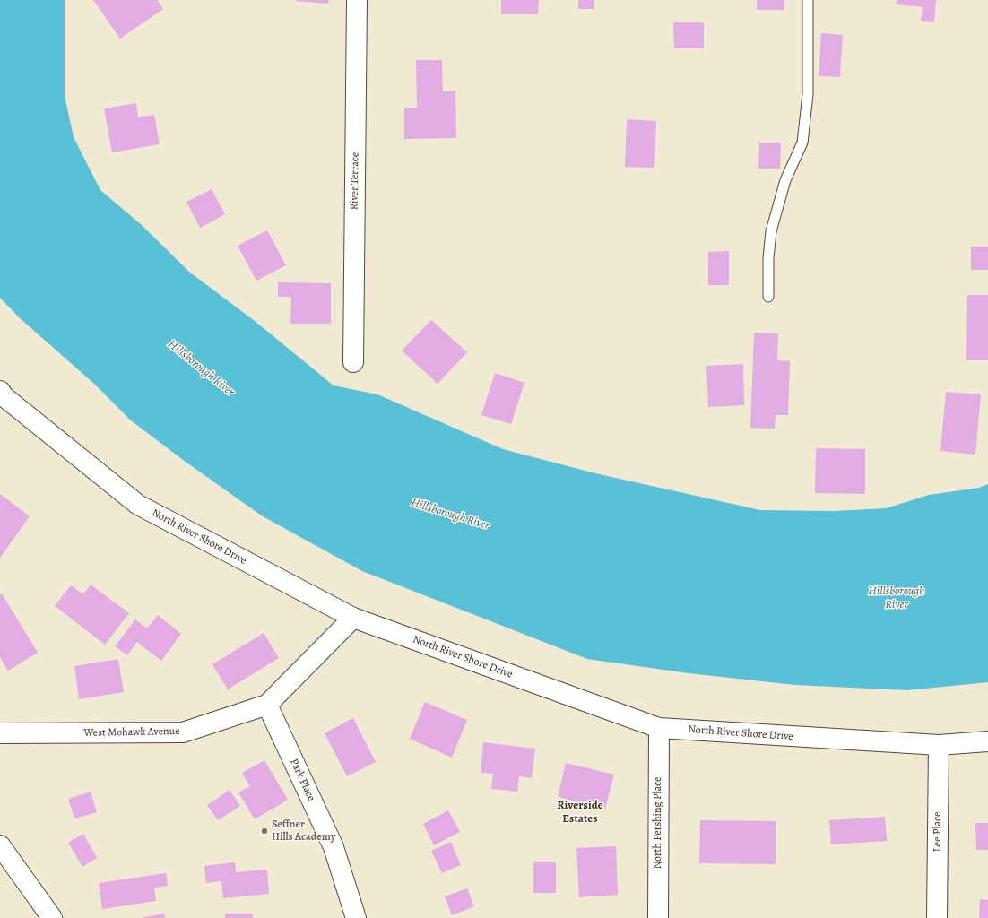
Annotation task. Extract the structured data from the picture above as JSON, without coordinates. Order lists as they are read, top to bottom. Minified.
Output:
{"streets":{"street":["River Terrace","North River Shore Drive","West Mohawk Avenue","Park Place","North Pershing Place","Lee Place"]},"crossings":[["North River Shore Drive","West Mohawk Avenue"],["North River Shore Drive","North Pershing Place"],["North River Shore Drive","Lee Place"],["West Mohawk Avenue","Park Place"]],"districts":["Riverside Estates"],"water":["Hillsborough River"],"places":["Seffner Hills Academy"]}
